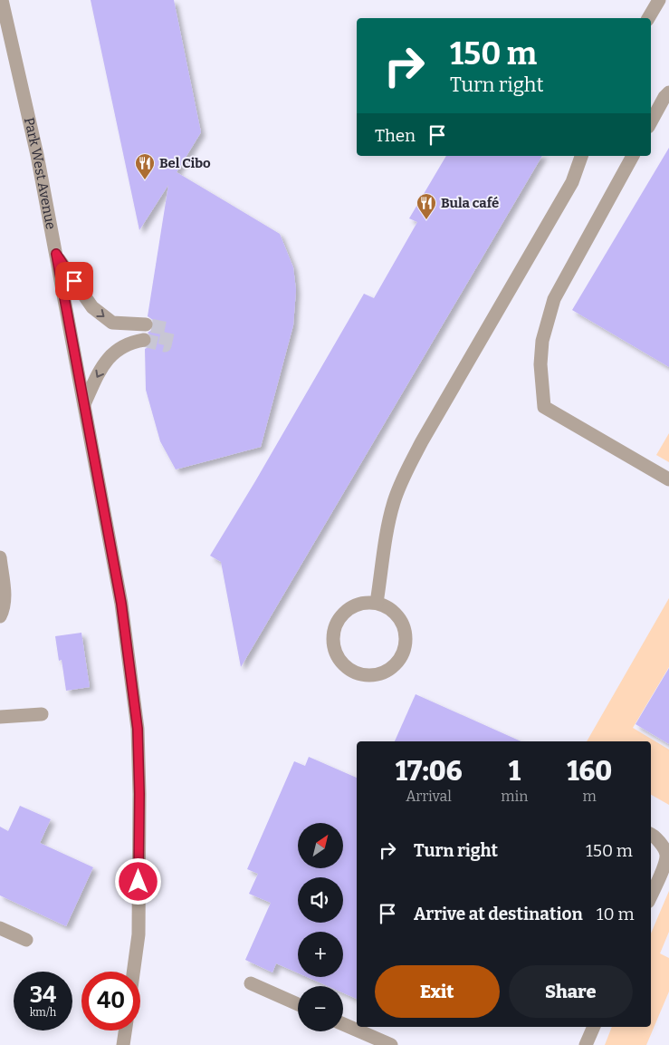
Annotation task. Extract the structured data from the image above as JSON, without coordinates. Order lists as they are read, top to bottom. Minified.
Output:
{"streets":{"street":["Park West Avenue"]},"places":{"restaurant":["Bel Cibo","Bula café"]},"north":"top right","page":{"turn":["150 m","Turn right"],"then":"Then","eta":["17:06","Arrival","1","min","160","m"],"list":[{"name":"Turn right","value":"150 m"},{"name":"Arrive at destination","value":"10 m"}],"map_buttons":["+","−"],"buttons":["Exit","Share"],"speed":"34 km/h","limit":"40"}}
